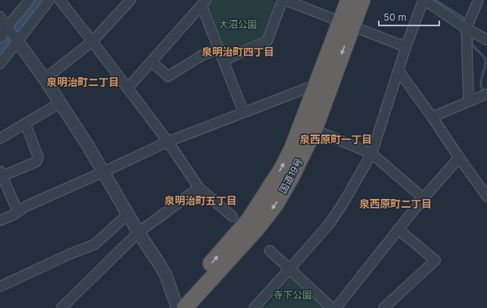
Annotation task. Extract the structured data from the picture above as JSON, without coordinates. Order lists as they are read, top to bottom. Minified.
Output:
{"streets":{"highway":["国道19号"]},"districts":["泉明治町四丁目","泉明治町二丁目","泉西原町一丁目","泉明治町五丁目","泉西原町二丁目"],"parks":["大沼公園","寺下公園"],"scale_bar":"50 m"}
